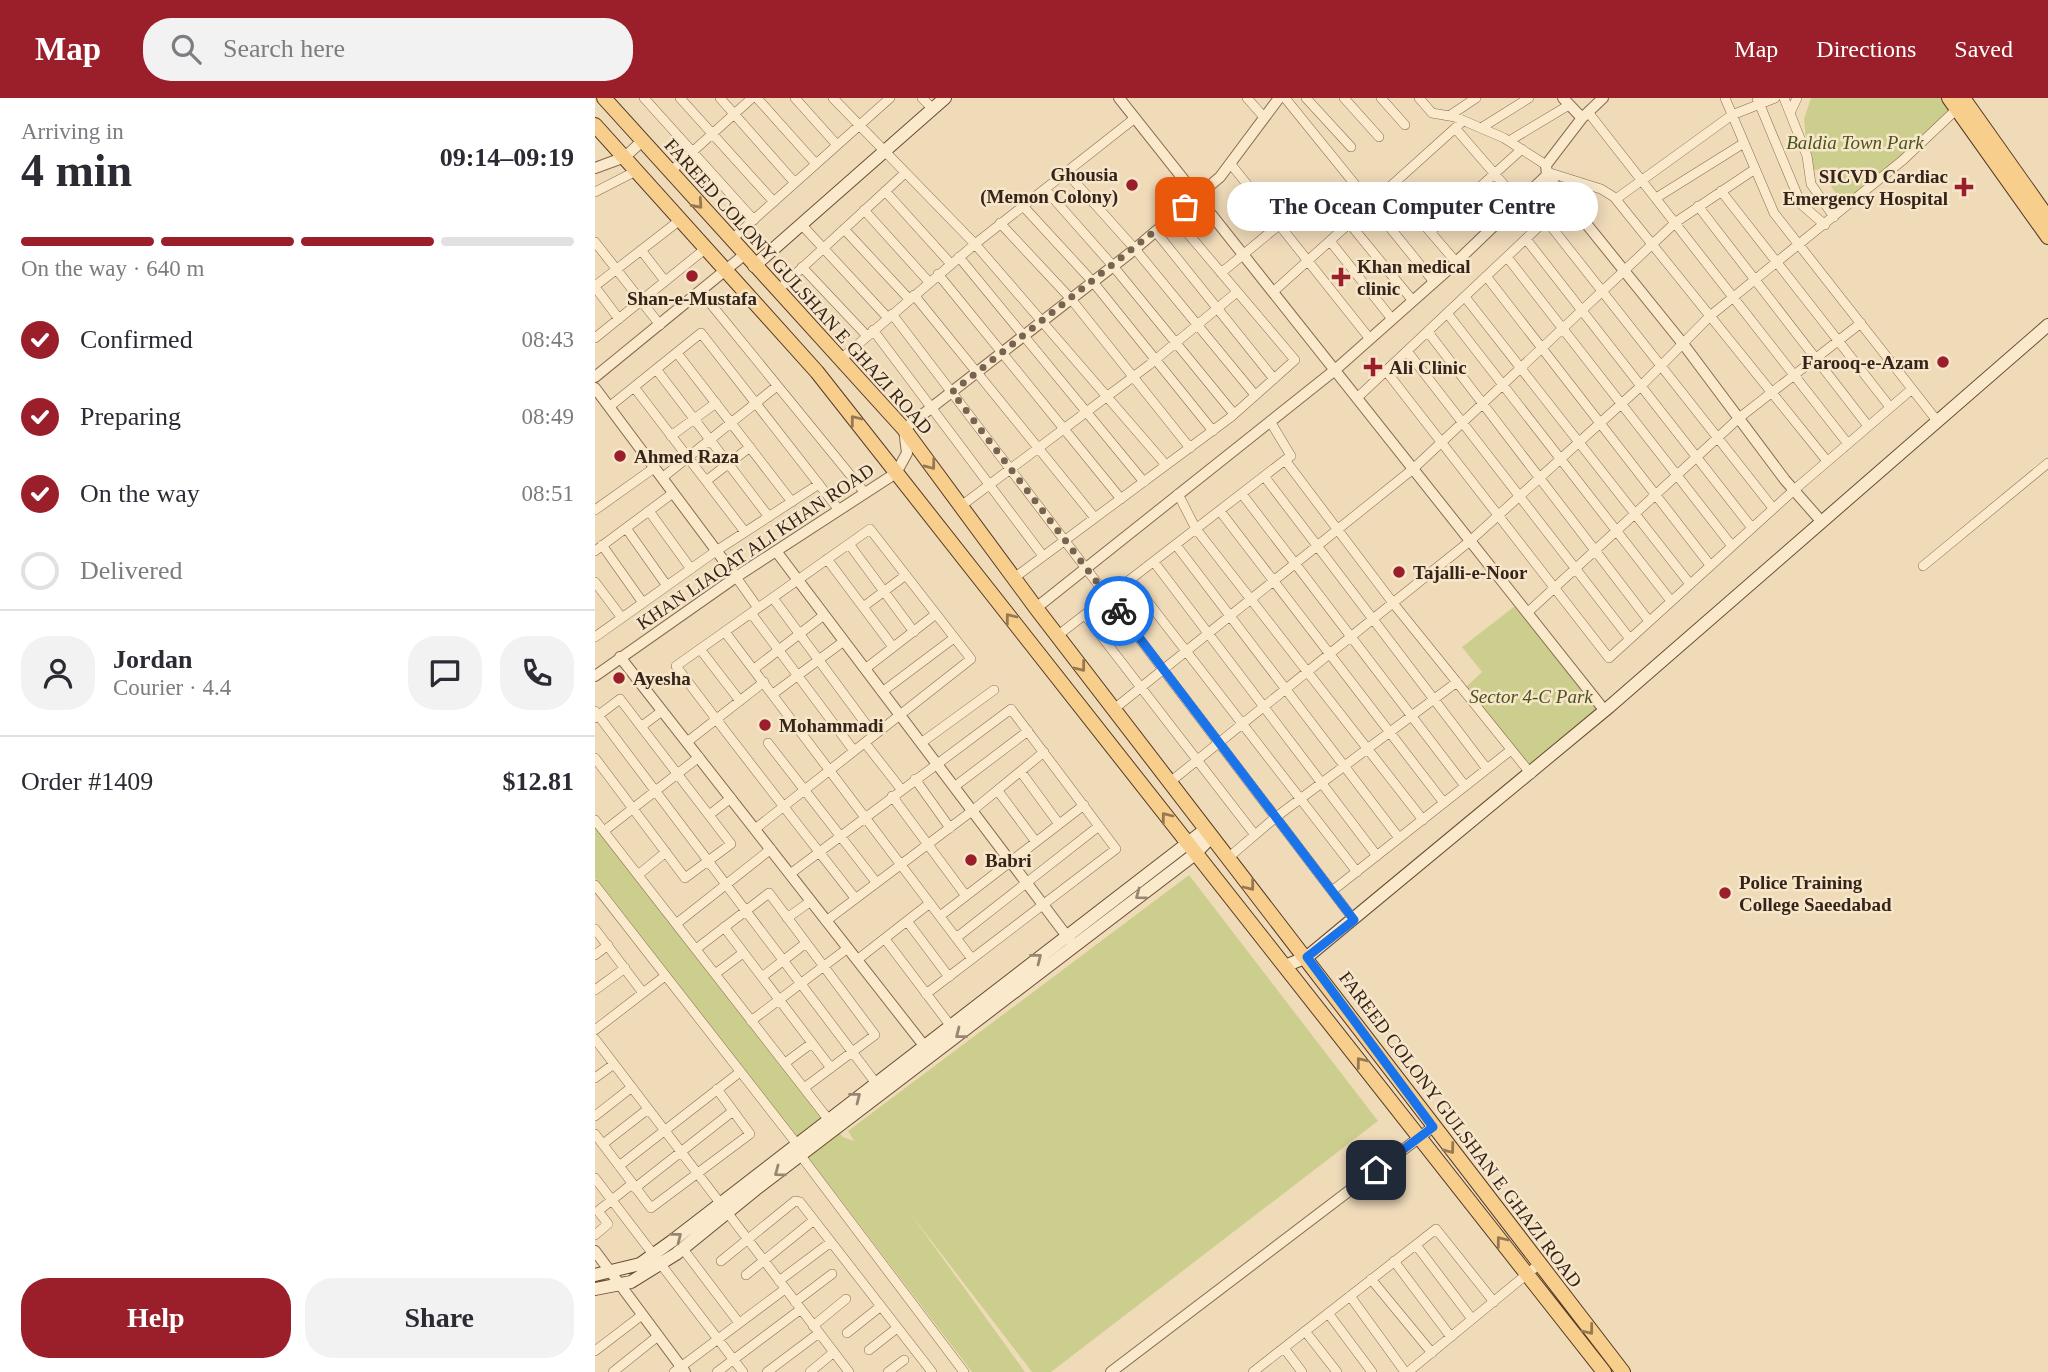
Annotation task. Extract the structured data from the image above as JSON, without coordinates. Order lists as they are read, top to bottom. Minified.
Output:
{"streets":{"main road":["FAREED COLONY GULSHAN E GHAZI ROAD"],"street":["KHAN LIAQAT ALI KHAN ROAD"]},"crossings":[["FAREED COLONY GULSHAN E GHAZI ROAD","KHAN LIAQAT ALI KHAN ROAD"]],"parks":["Baldia Town Park","Sector 4-C Park"],"places":{"other":["Ghousia (Memon Colony)","The Ocean Computer Centre","Shan-e-Mustafa","Farooq-e-Azam","Ahmed Raza","Tajalli-e-Noor","Ayesha","Mohammadi","Babri","Police Training College Saeedabad"],"health":["SICVD Cardiac Emergency Hospital","Khan medical clinic","Ali Clinic"]},"page":{"header":"Map","search":"Search here","nav":["Map","Directions","Saved"],"heading":["4 min","Arriving in","09:14–09:19"],"panel":["Jordan","Courier · 4.4","Order #1409","$12.81"],"bubble":"The Ocean Computer Centre","bar":"On the way · 640 m","list":[["Confirmed","08:43"],["Preparing","08:49"],["On the way","08:51"],"Delivered"],"buttons":["Help","Share"]}}
